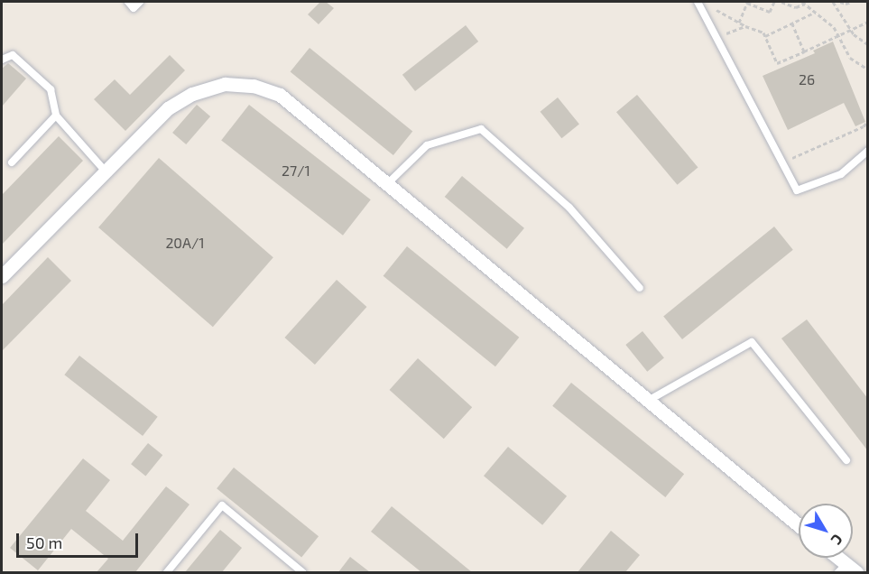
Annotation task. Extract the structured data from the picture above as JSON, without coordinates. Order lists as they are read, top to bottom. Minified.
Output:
{"house_numbers":["26","27/1","20А/1"],"scale_bar":"50 m","north":"bottom right"}
